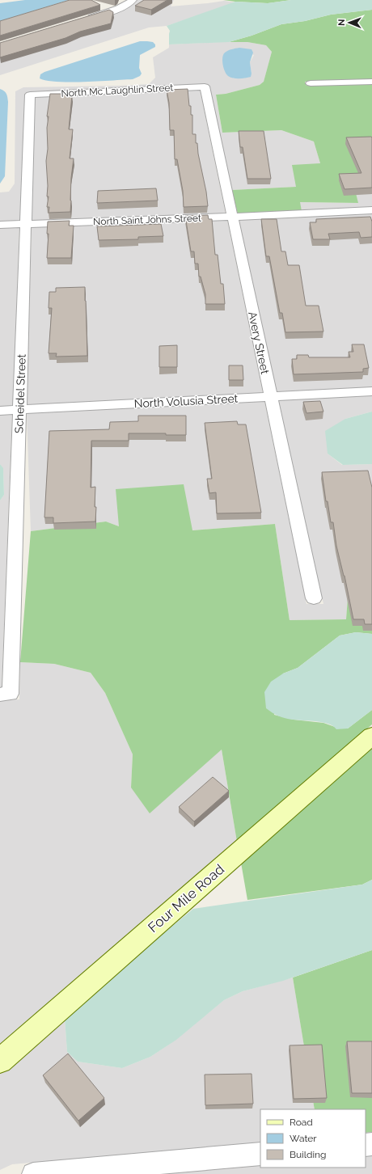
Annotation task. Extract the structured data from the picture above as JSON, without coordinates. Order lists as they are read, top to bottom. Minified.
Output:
{"streets":{"main road":["Four Mile Road"],"street":["North Mc Laughlin Street","North Saint Johns Street","Avery Street","Scheidel Street","North Volusia Street"]},"crossings":[["North Mc Laughlin Street","Avery Street"],["North Mc Laughlin Street","Scheidel Street"],["North Saint Johns Street","Avery Street"],["North Saint Johns Street","Scheidel Street"],["Avery Street","North Volusia Street"],["Scheidel Street","North Volusia Street"]],"legend":["Road","Water","Building"],"north":"left"}
